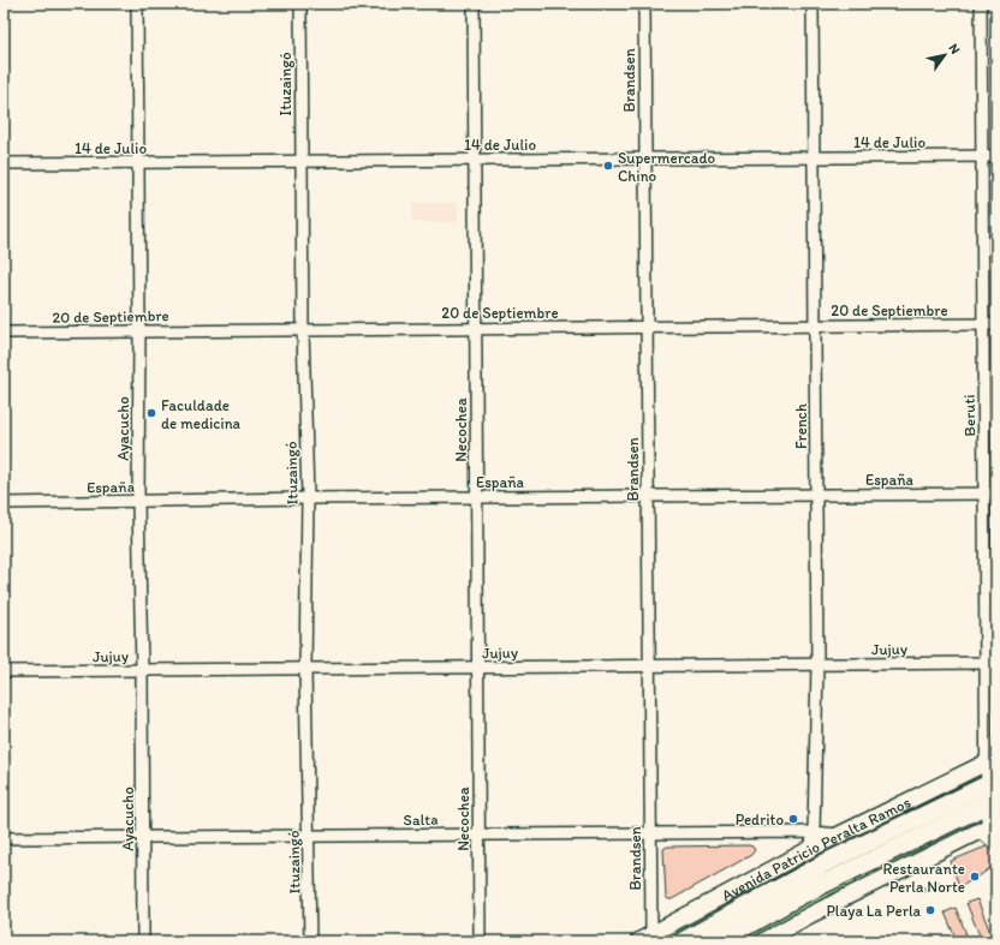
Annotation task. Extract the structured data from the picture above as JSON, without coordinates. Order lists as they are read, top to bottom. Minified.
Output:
{"streets":{"main road":["Avenida Patricio Peralta Ramos"],"street":["Brandsen","Ituzaingó","14 de Julio","20 de Septiembre","Beruti","French","Ayacucho","Necochea","España","Jujuy","Salta"]},"crossings":[["Brandsen","14 de Julio"],["Brandsen","20 de Septiembre"],["Brandsen","España"],["Brandsen","Jujuy"],["Brandsen","Salta"],["Brandsen","Avenida Patricio Peralta Ramos"],["Ituzaingó","14 de Julio"],["Ituzaingó","20 de Septiembre"],["Ituzaingó","España"],["Ituzaingó","Jujuy"],["Ituzaingó","Salta"],["14 de Julio","Beruti"],["14 de Julio","French"],["14 de Julio","Ayacucho"],["14 de Julio","Necochea"],["20 de Septiembre","Beruti"],["20 de Septiembre","French"],["20 de Septiembre","Ayacucho"],["20 de Septiembre","Necochea"],["Beruti","España"],["Beruti","Jujuy"],["Beruti","Avenida Patricio Peralta Ramos"],["French","España"],["French","Jujuy"],["French","Salta"],["French","Avenida Patricio Peralta Ramos"],["Ayacucho","España"],["Ayacucho","Jujuy"],["Ayacucho","Salta"],["Necochea","España"],["Necochea","Jujuy"],["Necochea","Salta"],["Salta","Avenida Patricio Peralta Ramos"]],"places":["Supermercado Chino","Faculdade de medicina","Pedrito","Restaurante Perla Norte","Playa La Perla"],"north":"top right"}
